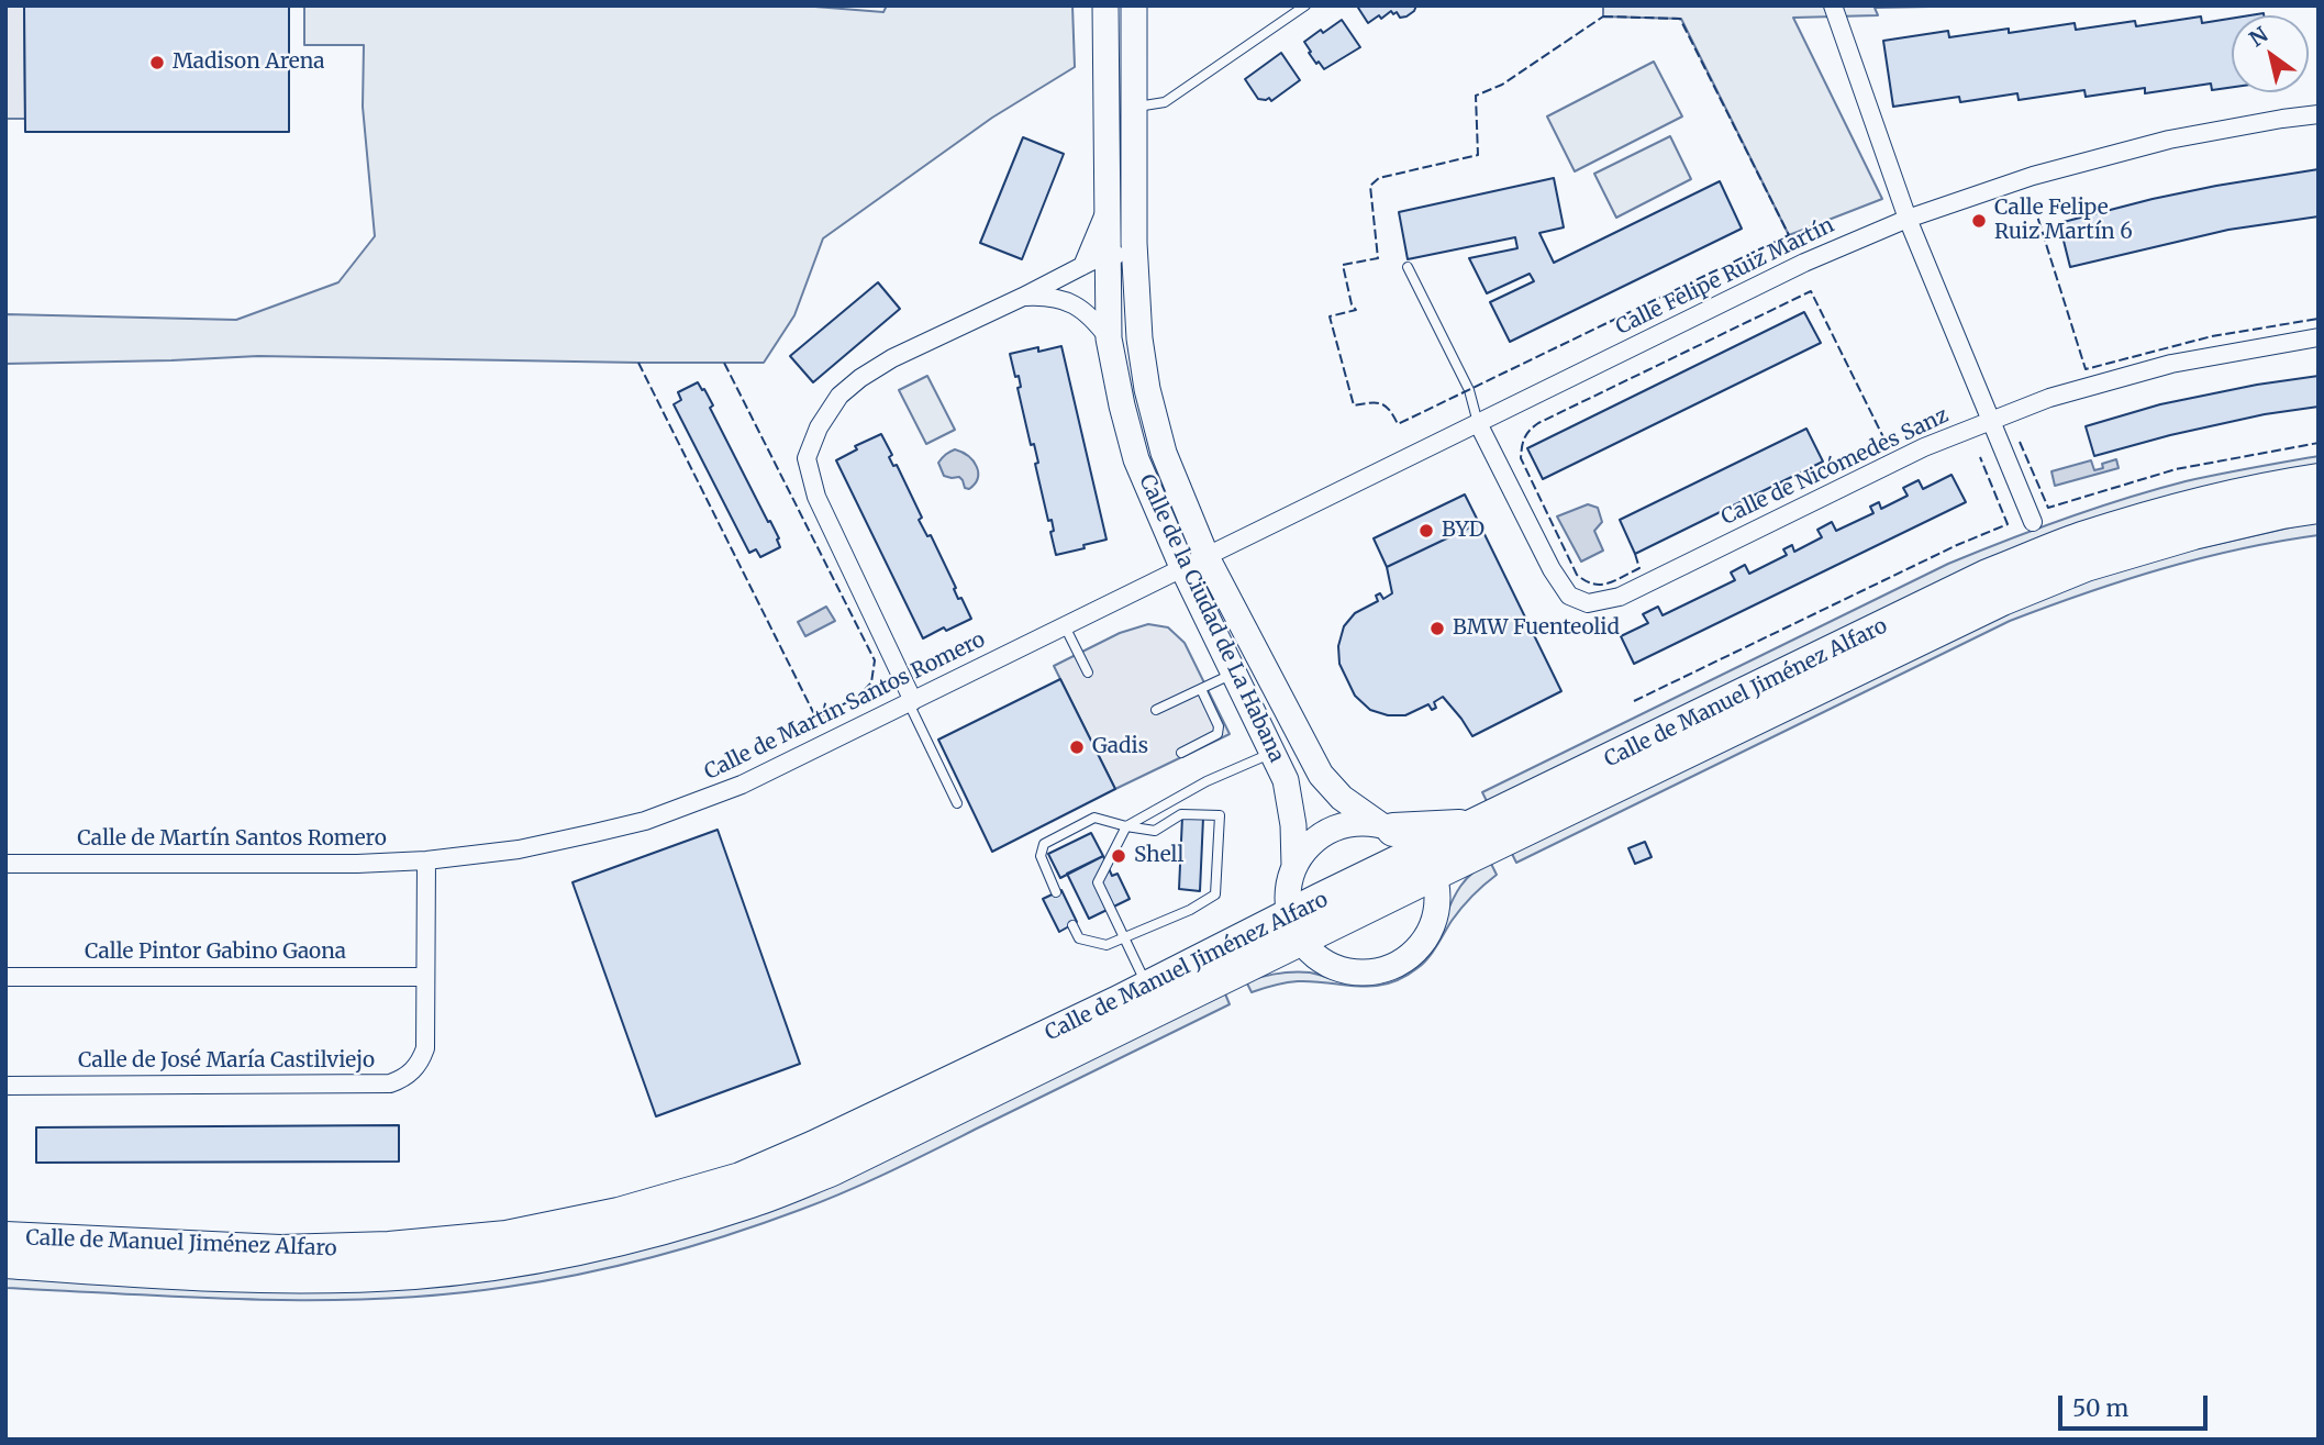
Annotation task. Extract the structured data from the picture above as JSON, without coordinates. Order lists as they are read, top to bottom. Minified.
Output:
{"streets":{"highway":["Calle de Manuel Jiménez Alfaro"],"street":["Calle Felipe Ruiz Martín","Calle de Nicómedes Sanz","Calle de la Ciudad de La Habana","Calle de Martín Santos Romero","Calle Pintor Gabino Gaona","Calle de José María Castilviejo"]},"crossings":[["Calle Felipe Ruiz Martín","Calle de Nicómedes Sanz"],["Calle Felipe Ruiz Martín","Calle de la Ciudad de La Habana"],["Calle Felipe Ruiz Martín","Calle de Martín Santos Romero"],["Calle de la Ciudad de La Habana","Calle de Manuel Jiménez Alfaro"],["Calle de la Ciudad de La Habana","Calle de Martín Santos Romero"],["Calle de Martín Santos Romero","Calle de José María Castilviejo"],["Calle Pintor Gabino Gaona","Calle de José María Castilviejo"]],"places":["Madison Arena","Calle Felipe Ruiz Martín 6","BYD","BMW Fuenteolid","Gadis","Shell"],"scale_bar":"50 m","north":"top left"}
